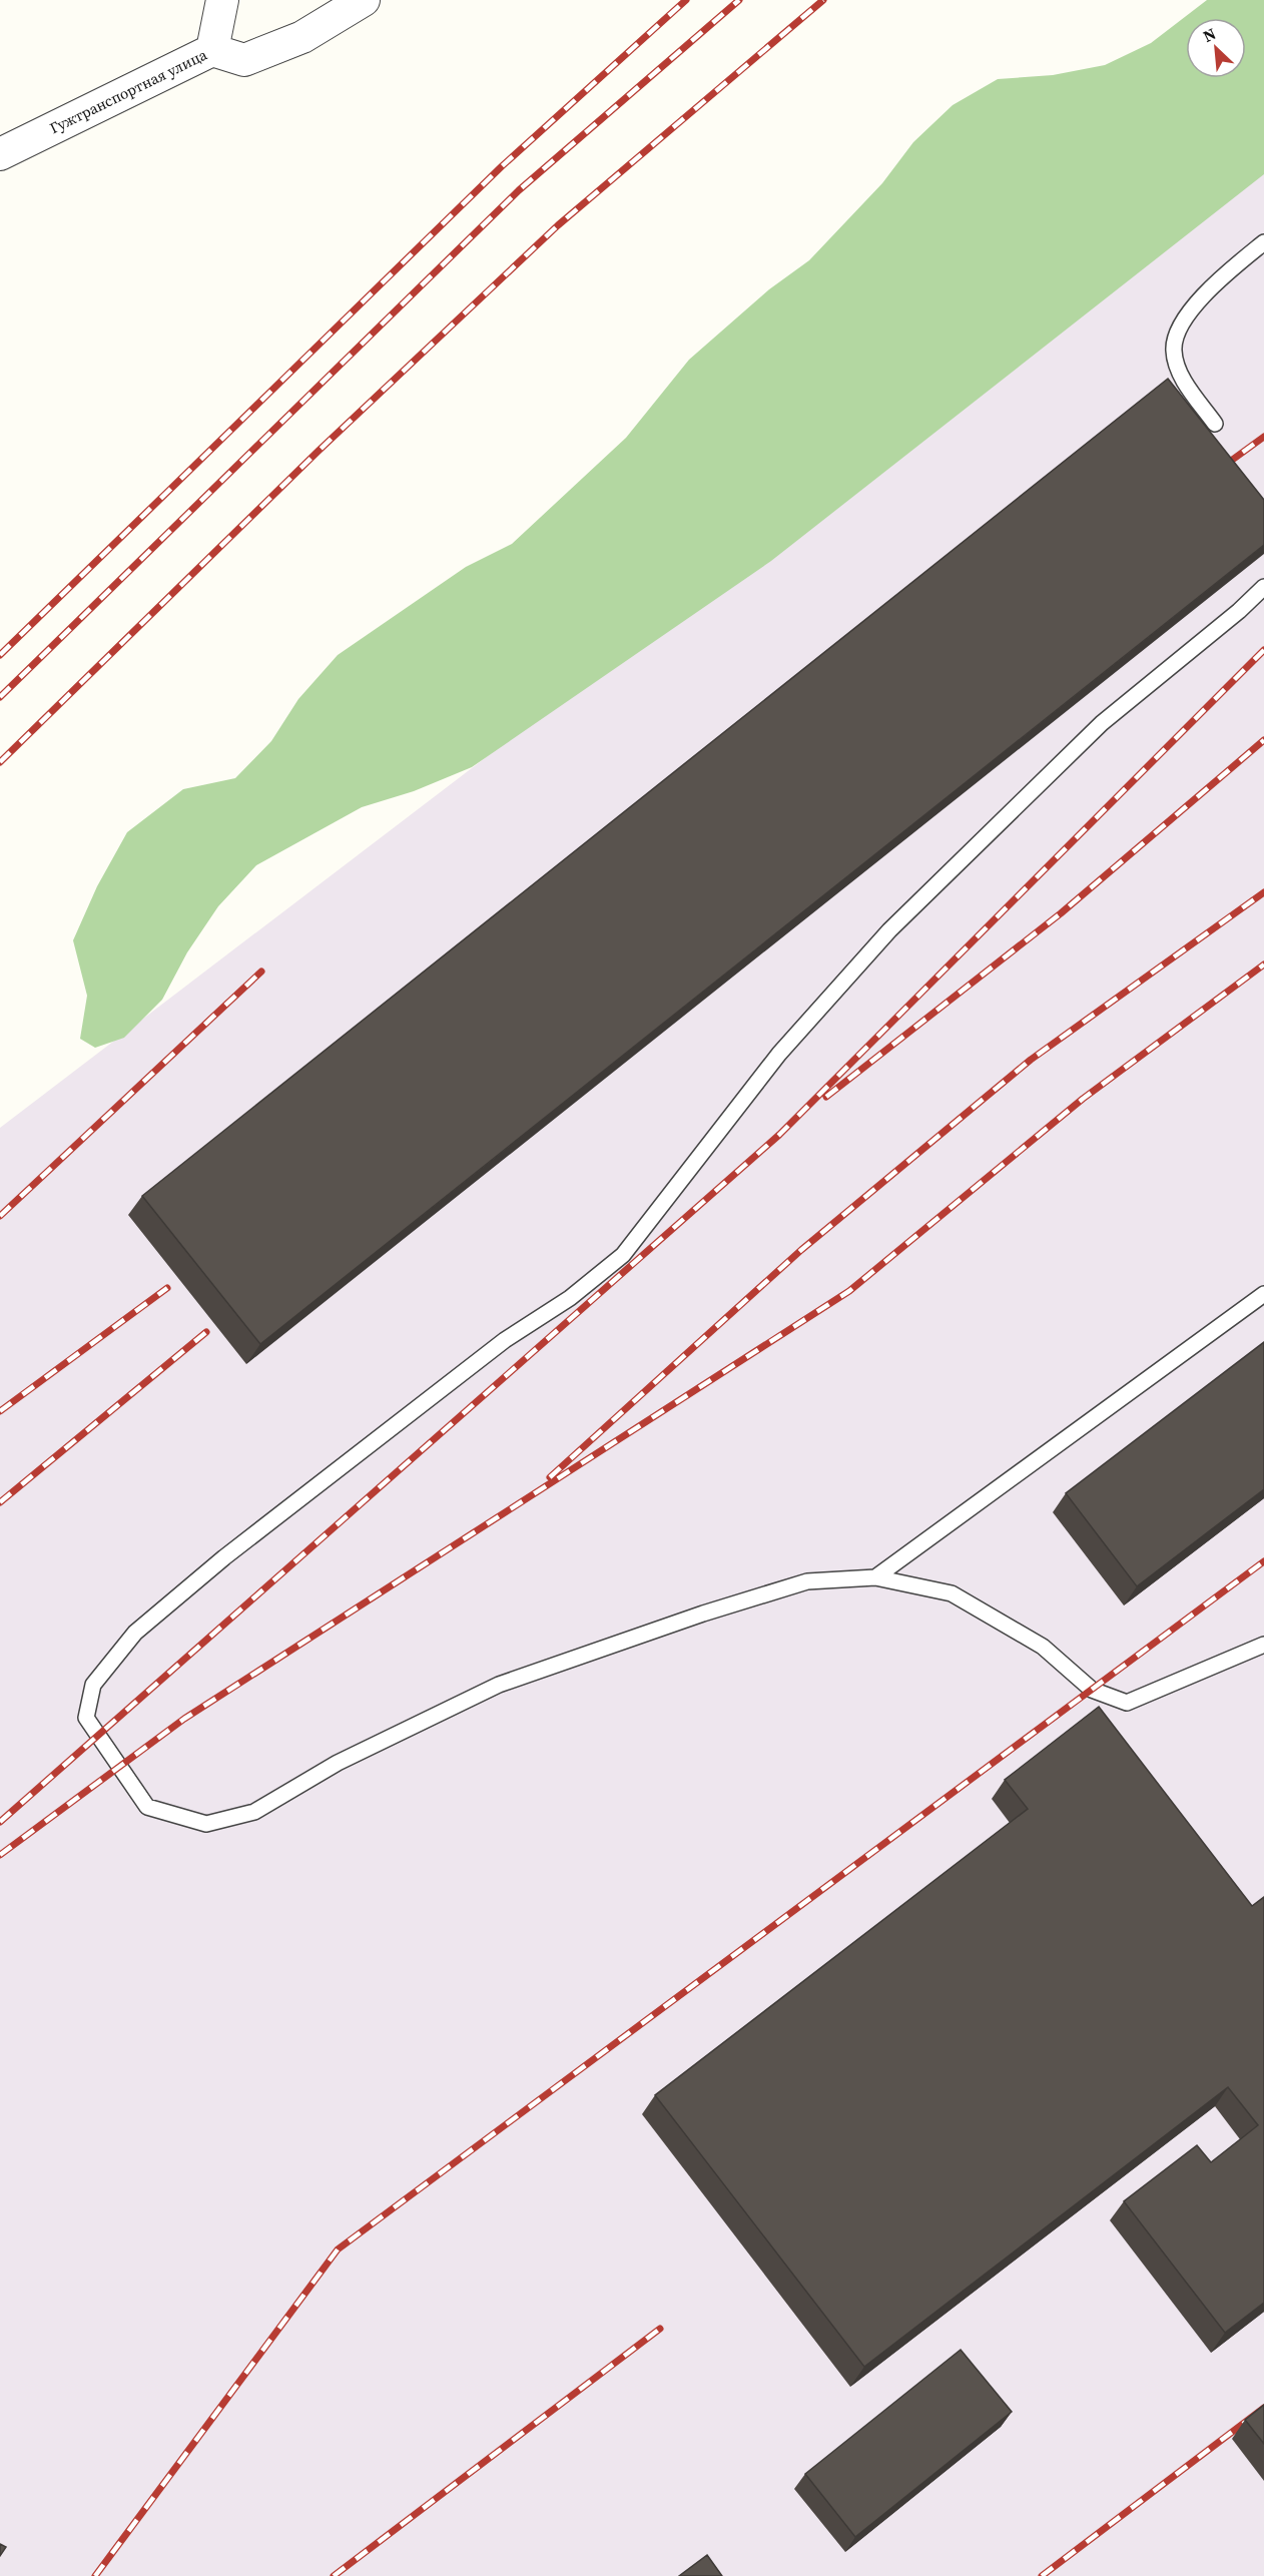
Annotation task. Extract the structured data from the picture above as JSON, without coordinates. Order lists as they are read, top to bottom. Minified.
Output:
{"streets":{"street":["Гужтранспортная улица"]},"north":"top left"}
